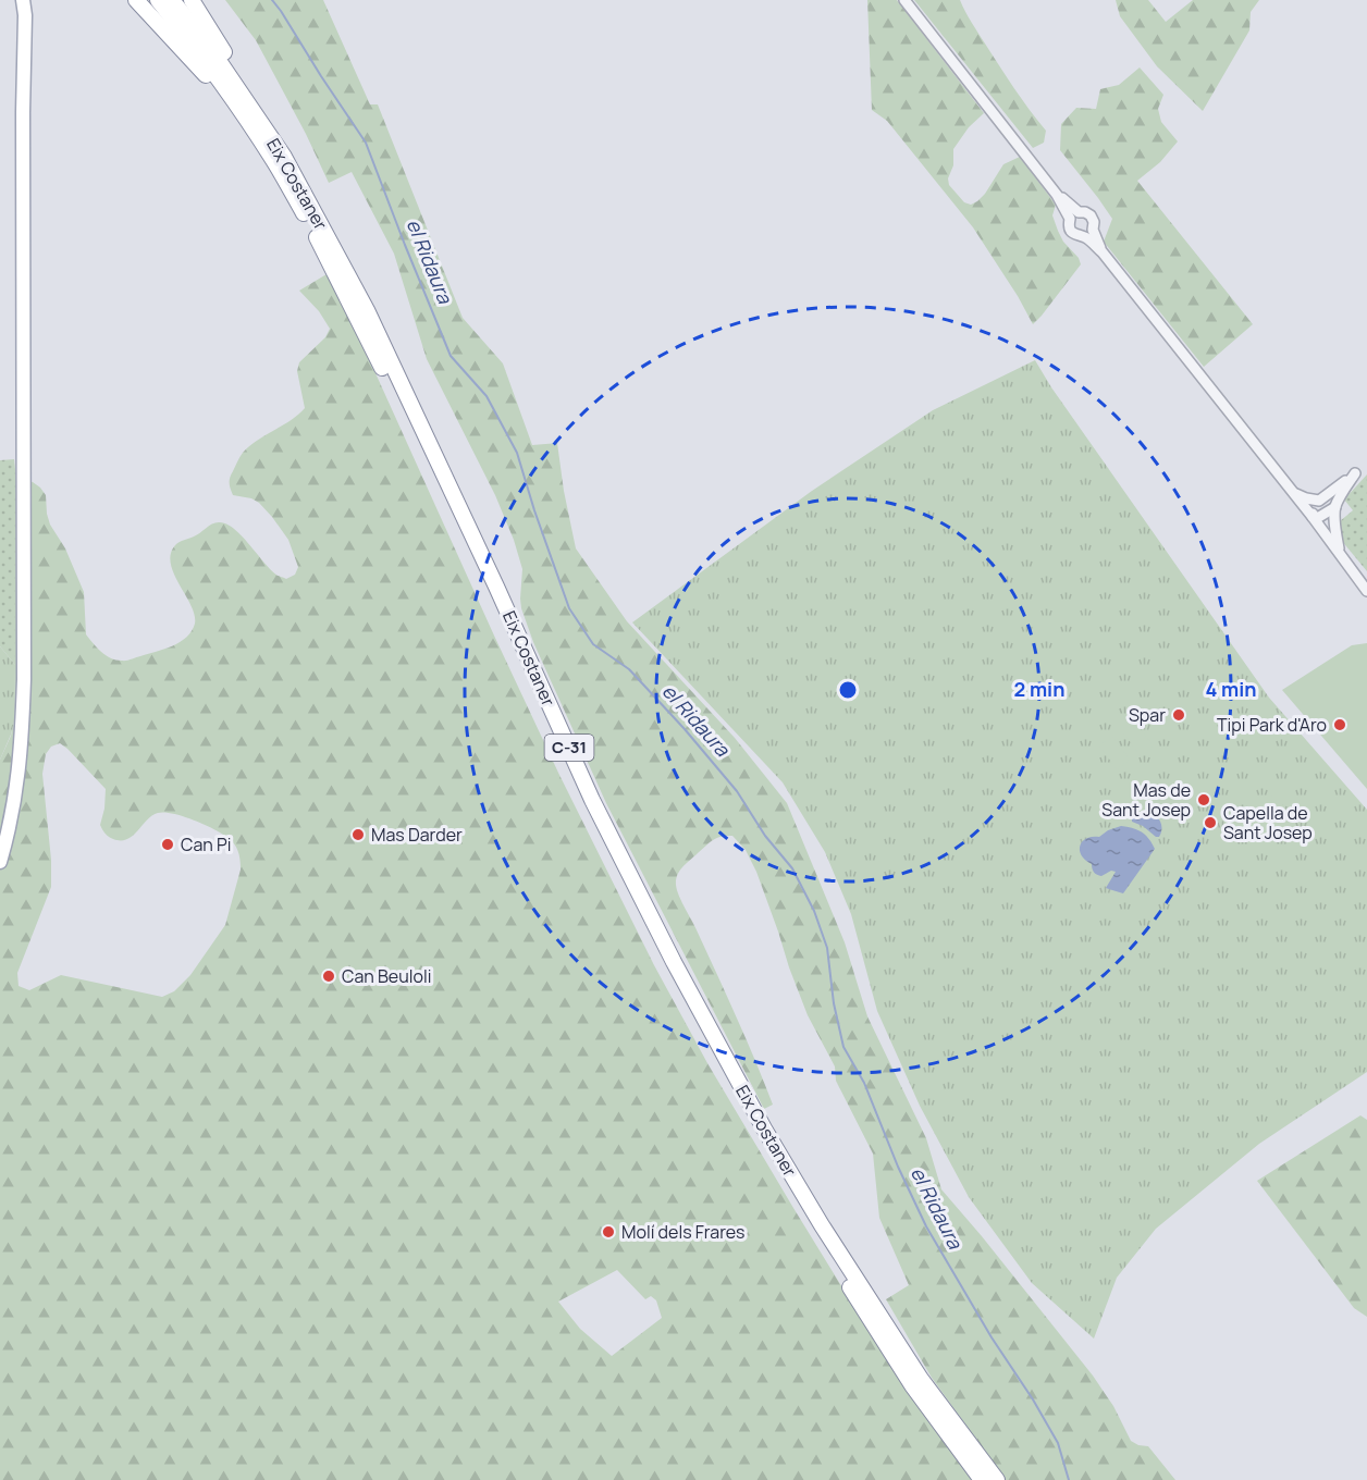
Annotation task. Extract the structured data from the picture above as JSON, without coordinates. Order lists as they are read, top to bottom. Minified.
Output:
{"streets":{"highway":["Eix Costaner","C-31"]},"water":["el Ridaura"],"places":["Spar","Tipi Park d'Aro","Mas de Sant Josep","Capella de Sant Josep","Mas Darder","Can Pi","Can Beuloli","Molí dels Frares"],"rings":["2 min","4 min"]}
